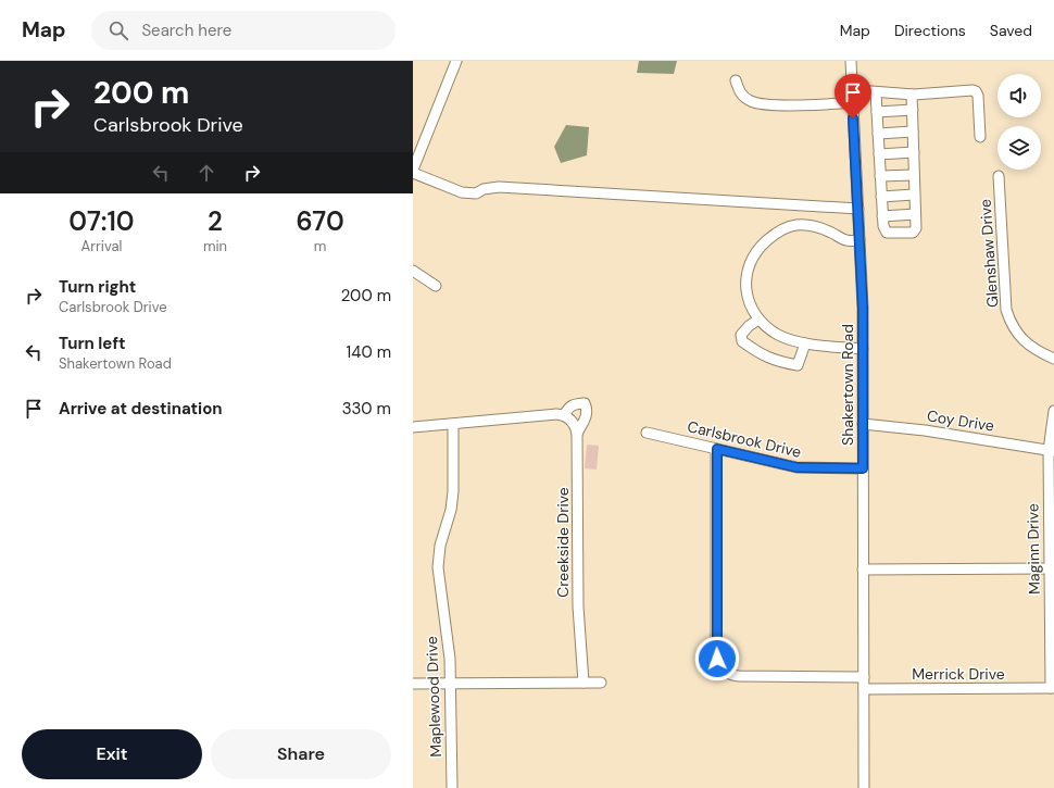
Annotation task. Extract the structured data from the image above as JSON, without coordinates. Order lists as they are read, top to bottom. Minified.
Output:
{"streets":{"street":["Glenshaw Drive","Shakertown Road","Coy Drive","Carlsbrook Drive","Creekside Drive","Maginn Drive","Merrick Drive","Maplewood Drive"]},"crossings":[["Shakertown Road","Coy Drive"],["Shakertown Road","Carlsbrook Drive"],["Shakertown Road","Merrick Drive"],["Coy Drive","Maginn Drive"],["Maginn Drive","Merrick Drive"]],"page":{"header":"Map","search":"Search here","nav":["Map","Directions","Saved"],"turn":["200 m","Carlsbrook Drive"],"eta":["07:10","Arrival","2","min","670","m"],"list":[{"name":"Turn right","note":"Carlsbrook Drive","value":"200 m"},{"name":"Turn left","note":"Shakertown Road","value":"140 m"},{"name":"Arrive at destination","value":"330 m"}],"buttons":["Exit","Share"]}}
